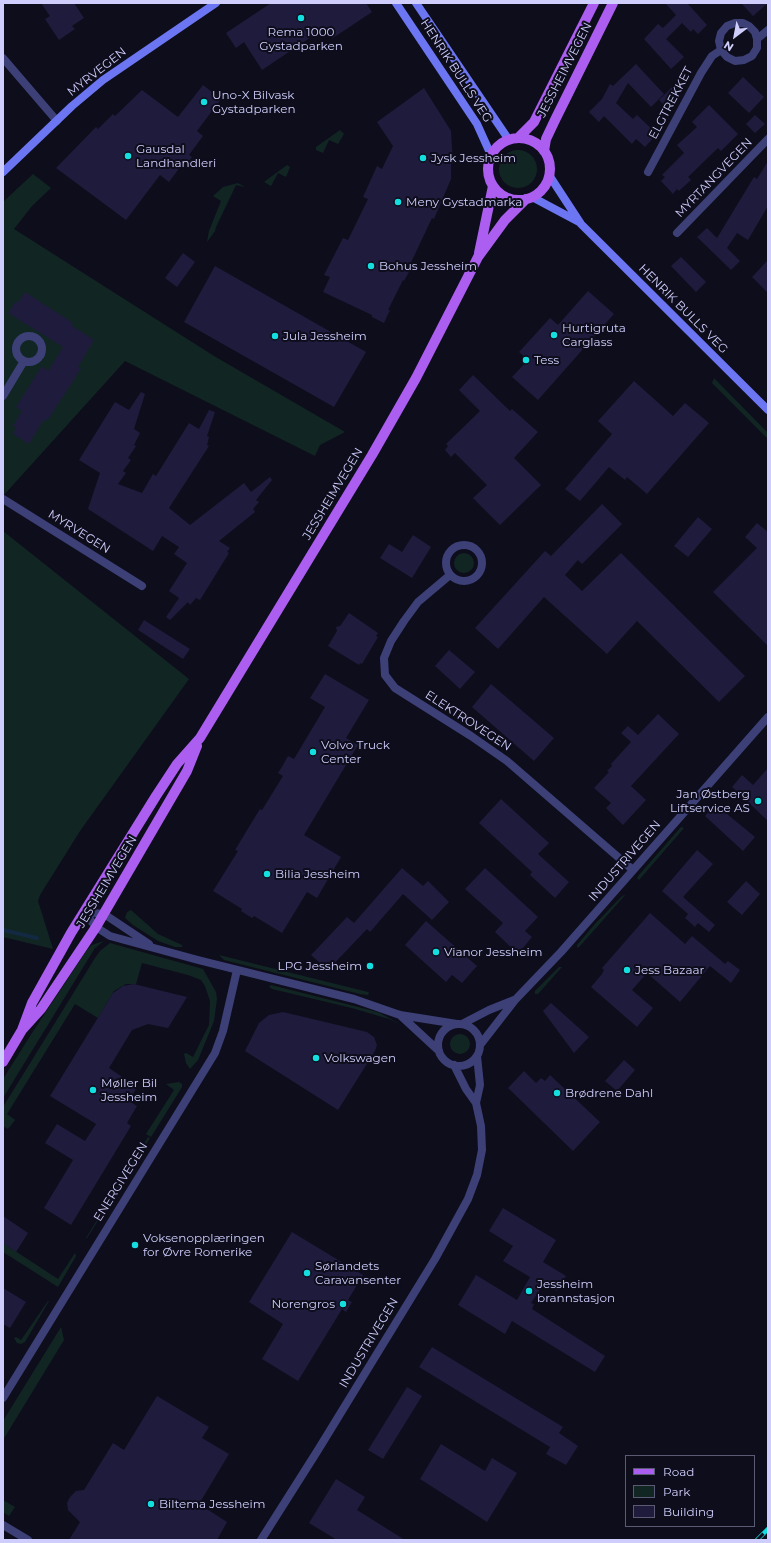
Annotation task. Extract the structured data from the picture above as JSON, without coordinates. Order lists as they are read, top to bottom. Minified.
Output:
{"streets":{"main road":["JESSHEIMVEGEN"],"street":["HENRIK BULLS VEG","MYRVEGEN","ELGTREKKET","MYRTANGVEGEN","ELEKTROVEGEN","INDUSTRIVEGEN","ENERGIVEGEN"]},"crossings":[["JESSHEIMVEGEN","HENRIK BULLS VEG"],["ELEKTROVEGEN","INDUSTRIVEGEN"]],"places":["Rema 1000 Gystadparken","Uno-X Bilvask Gystadparken","Gausdal Landhandleri","Jysk Jessheim","Meny Gystadmarka","Bohus Jessheim","Hurtigruta Carglass","Jula Jessheim","Tess","Volvo Truck Center","Jan Østberg Liftservice AS","Bilia Jessheim","Vianor Jessheim","LPG Jessheim","Jess Bazaar","Volkswagen","Møller Bil Jessheim","Brødrene Dahl","Voksenopplæringen for Øvre Romerike","Sørlandets Caravansenter","Jessheim brannstasjon","Norengros","Biltema Jessheim"],"legend":["Road","Park","Building"],"north":"bottom left"}
